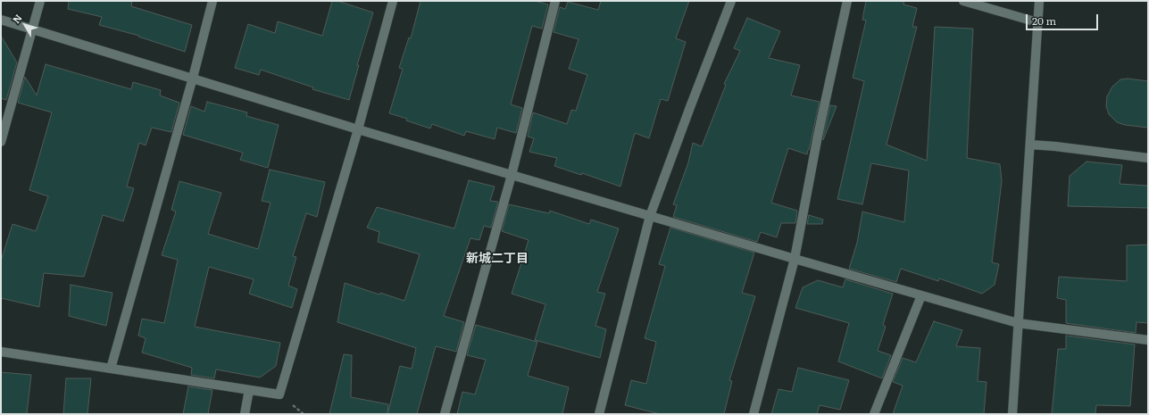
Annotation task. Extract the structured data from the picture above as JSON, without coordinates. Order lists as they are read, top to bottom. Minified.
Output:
{"districts":["新城二丁目"],"scale_bar":"20 m","north":"top left"}
